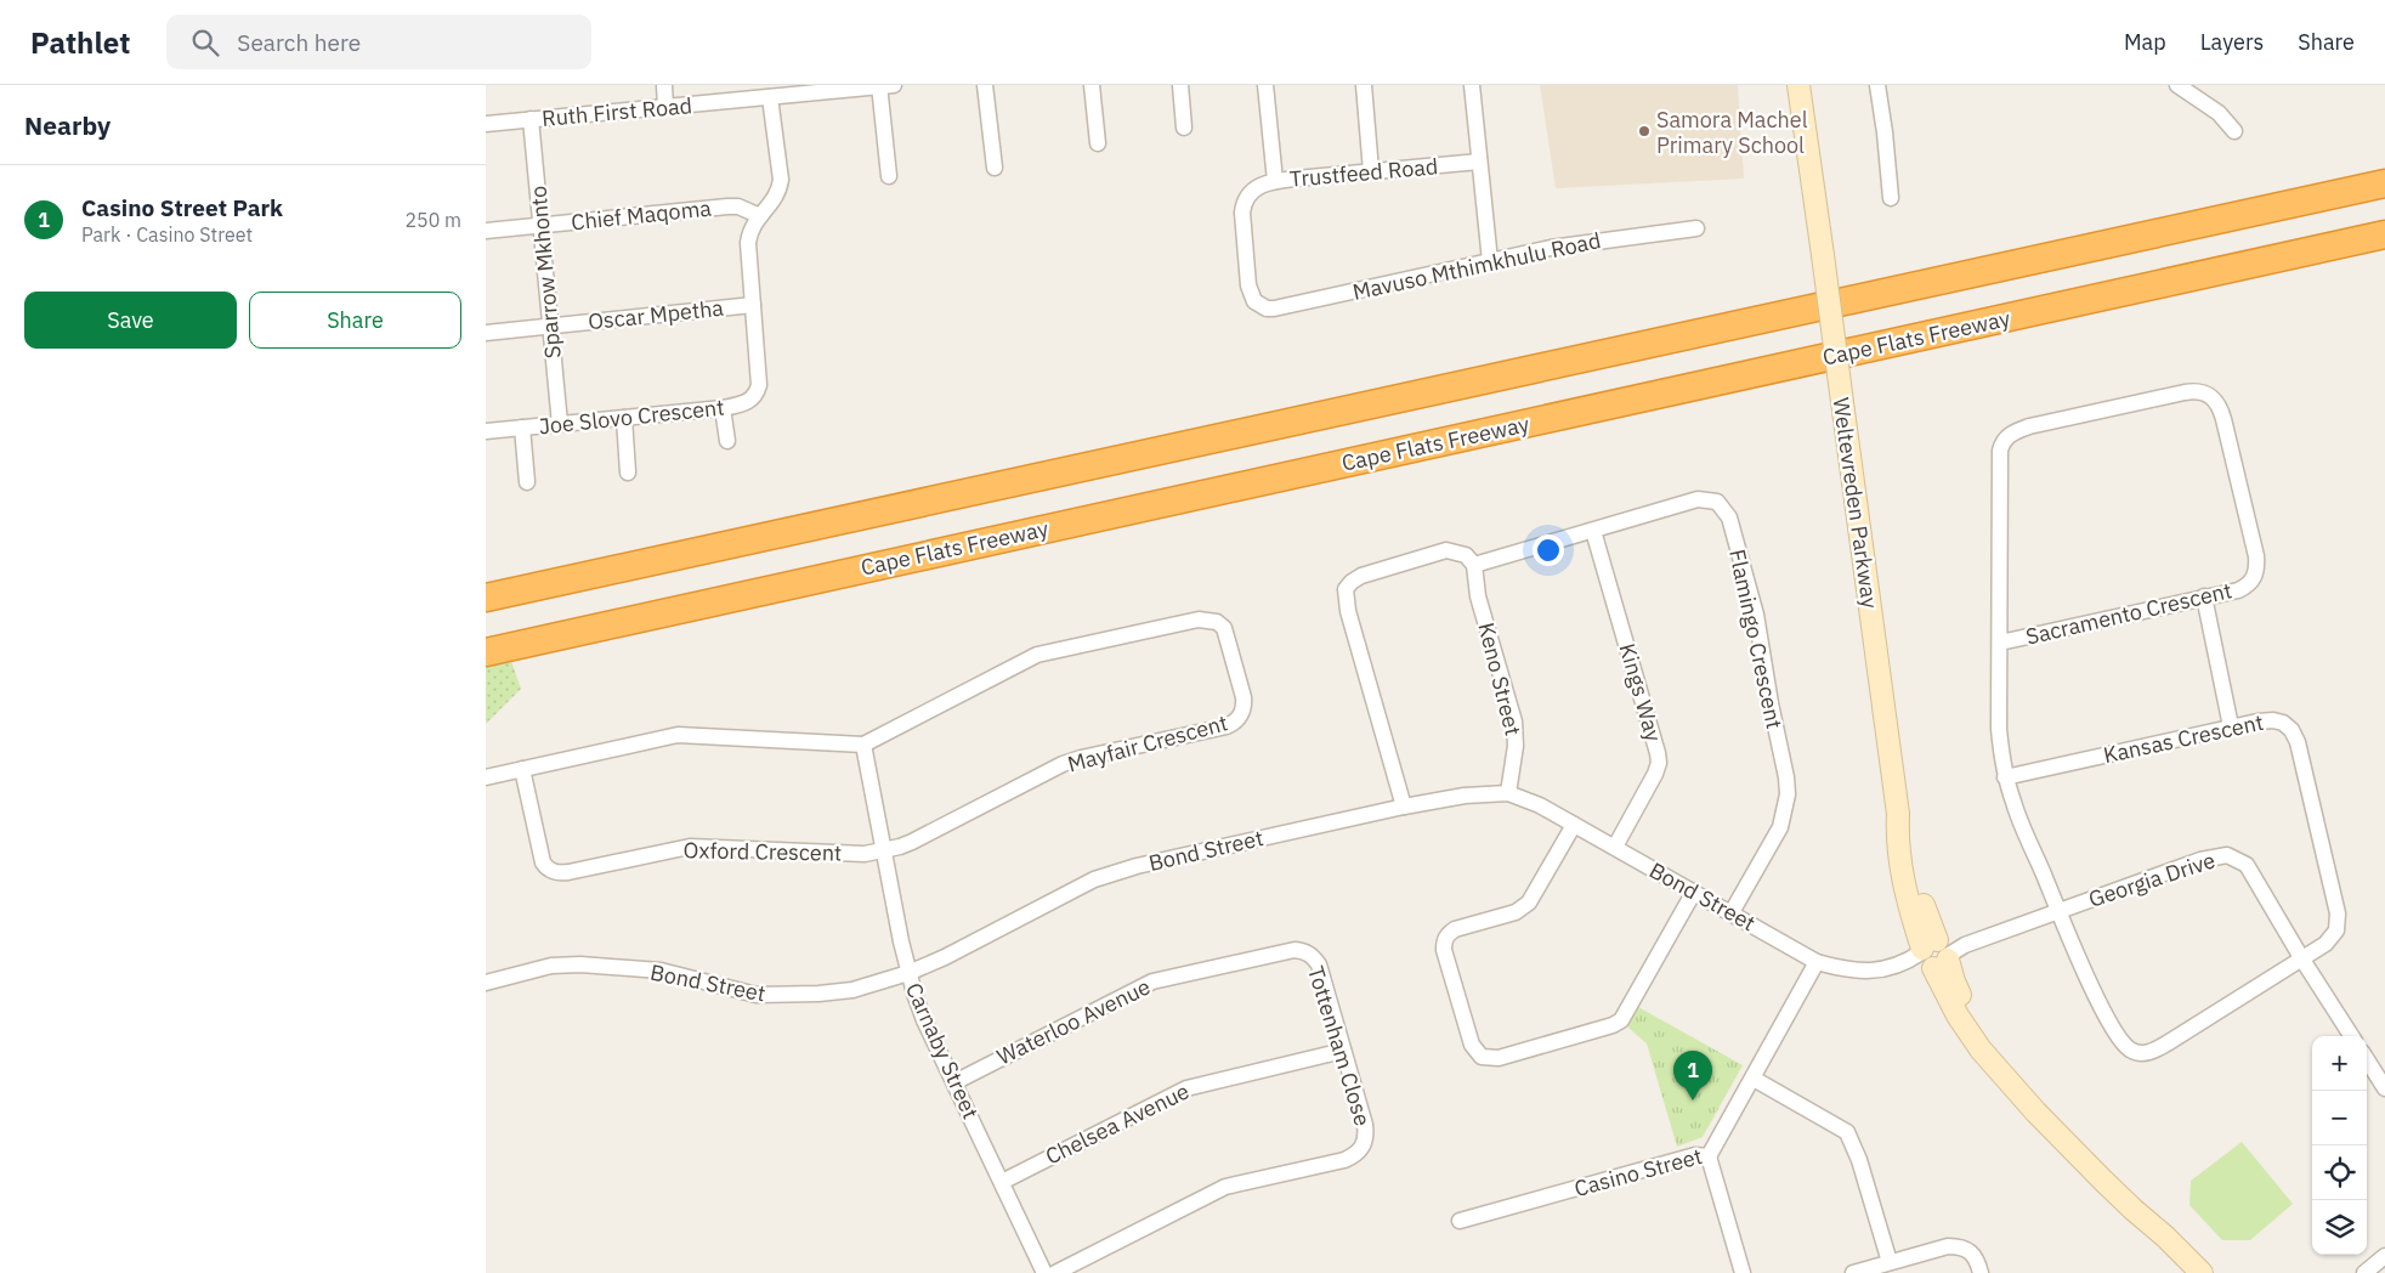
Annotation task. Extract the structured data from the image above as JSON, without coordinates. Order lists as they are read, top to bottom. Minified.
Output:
{"streets":{"highway":["Cape Flats Freeway"],"street":["Ruth First Road","Trustfeed Road","Chief Maqoma","Mavuso Mthimkhulu Road","Sparrow Mkhonto","Oscar Mpetha","Joe Slovo Crescent","Weltevreden Parkway","Sacramento Crescent","Flamingo Crescent","Keno Street","Kings Way","Kansas Crescent","Mayfair Crescent","Bond Street","Oxford Crescent","Georgia Drive","Waterloo Avenue","Tottenham Close","Carnaby Street","Chelsea Avenue","Casino Street"]},"crossings":[["Ruth First Road","Sparrow Mkhonto"],["Ruth First Road","Joe Slovo Crescent"],["Trustfeed Road","Mavuso Mthimkhulu Road"],["Chief Maqoma","Sparrow Mkhonto"],["Chief Maqoma","Joe Slovo Crescent"],["Sparrow Mkhonto","Oscar Mpetha"],["Sparrow Mkhonto","Joe Slovo Crescent"],["Oscar Mpetha","Joe Slovo Crescent"],["Weltevreden Parkway","Bond Street"],["Weltevreden Parkway","Georgia Drive"],["Flamingo Crescent","Keno Street"],["Flamingo Crescent","Kings Way"],["Flamingo Crescent","Bond Street"],["Keno Street","Bond Street"],["Kings Way","Bond Street"],["Kansas Crescent","Georgia Drive"],["Mayfair Crescent","Oxford Crescent"],["Mayfair Crescent","Carnaby Street"],["Bond Street","Georgia Drive"],["Bond Street","Carnaby Street"],["Bond Street","Casino Street"],["Oxford Crescent","Carnaby Street"],["Waterloo Avenue","Tottenham Close"],["Waterloo Avenue","Carnaby Street"],["Tottenham Close","Chelsea Avenue"],["Carnaby Street","Chelsea Avenue"]],"places":["Samora Machel Primary School"],"page":{"header":"Pathlet","search":"Search here","nav":["Map","Layers","Share"],"heading":"Nearby","list":[{"mark":"1","name":"Casino Street Park","note":"Park · Casino Street","value":"250 m"}],"buttons":["Save","Share"],"map_buttons":["+","−"],"pins":"1"}}
